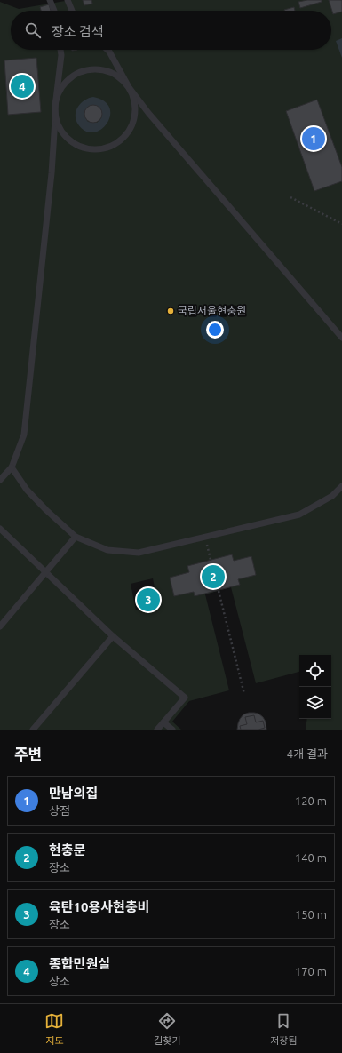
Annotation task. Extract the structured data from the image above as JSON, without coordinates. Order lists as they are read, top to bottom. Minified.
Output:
{"places":["국립서울현충원"],"page":{"search":"장소 검색","pins":["4","1","2","3"],"heading":["주변","4개 결과"],"list":[{"mark":"1","name":"만남의집","note":"상점","value":"120 m"},{"mark":"2","name":"현충문","note":"장소","value":"140 m"},{"mark":"3","name":"육탄10용사현충비","note":"장소","value":"150 m"},{"mark":"4","name":"종합민원실","note":"장소","value":"170 m"}],"nav":["지도","길찾기","저장됨"]}}
